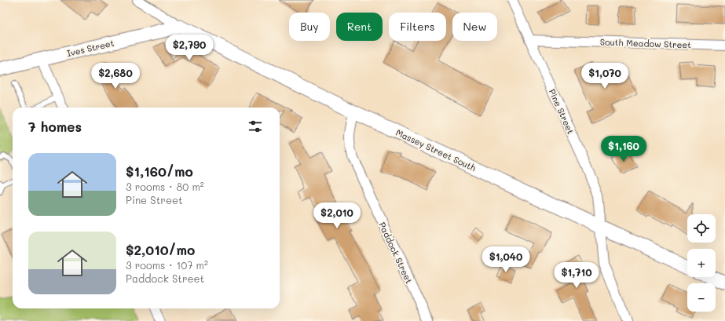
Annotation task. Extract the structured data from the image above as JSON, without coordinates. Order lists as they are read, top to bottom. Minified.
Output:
{"streets":{"street":["South Meadow Street","Ives Street","Pine Street","Massey Street South","Paddock Street"]},"crossings":[["South Meadow Street","Pine Street"],["Ives Street","Massey Street South"],["Pine Street","Massey Street South"],["Massey Street South","Paddock Street"]],"page":{"chip":["Buy","Rent","Filters","New"],"price":["$2,790","$2,680","$1,070","$1,160","$2,010","$1,040","$1,710"],"heading":"7 homes","list":[{"name":"$1,160/mo","note":"3 rooms · 80 m² · Pine Street"},{"name":"$2,010/mo","note":"3 rooms · 107 m² · Paddock Street"}],"map_buttons":["+","−"]}}
